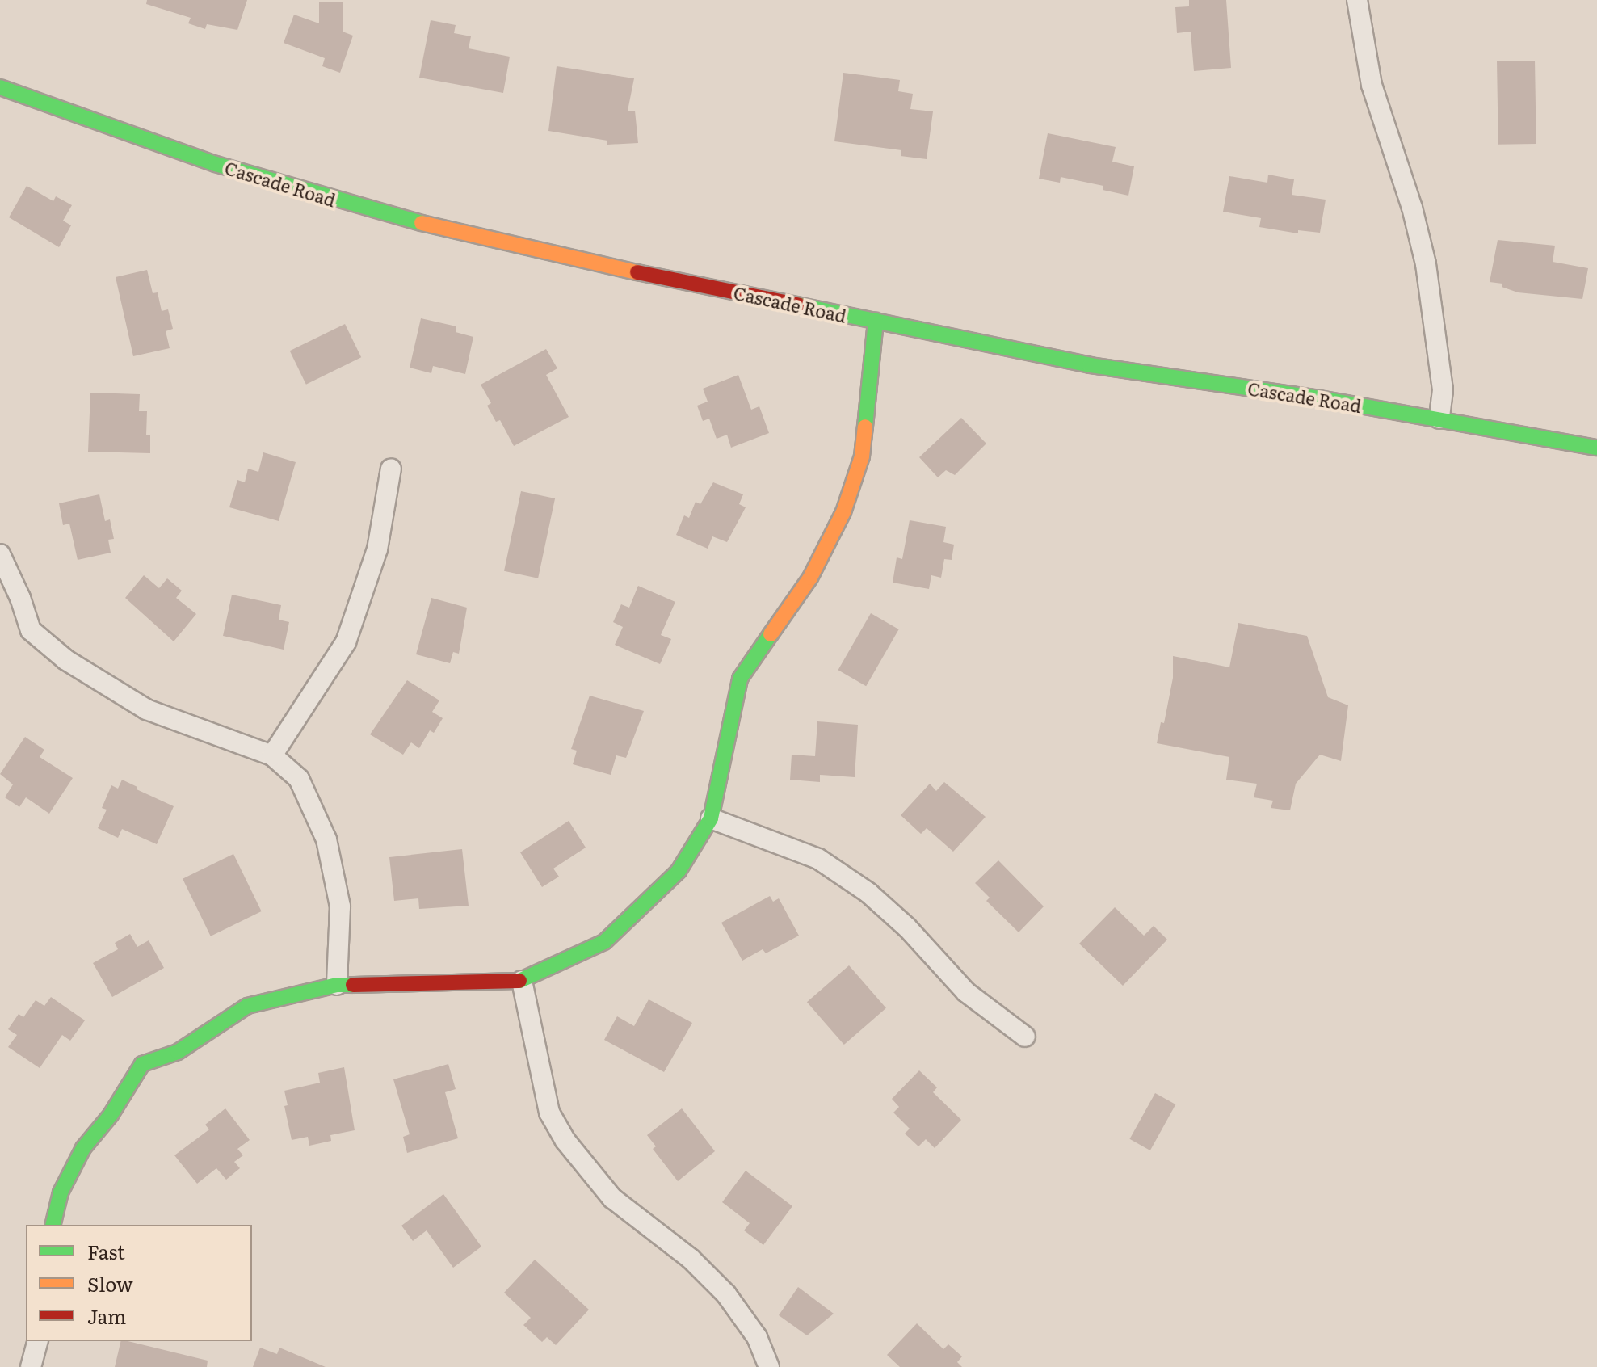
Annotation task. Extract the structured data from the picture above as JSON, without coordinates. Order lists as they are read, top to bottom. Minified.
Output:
{"streets":{"main road":["Cascade Road"]},"legend":["Fast","Slow","Jam"]}
